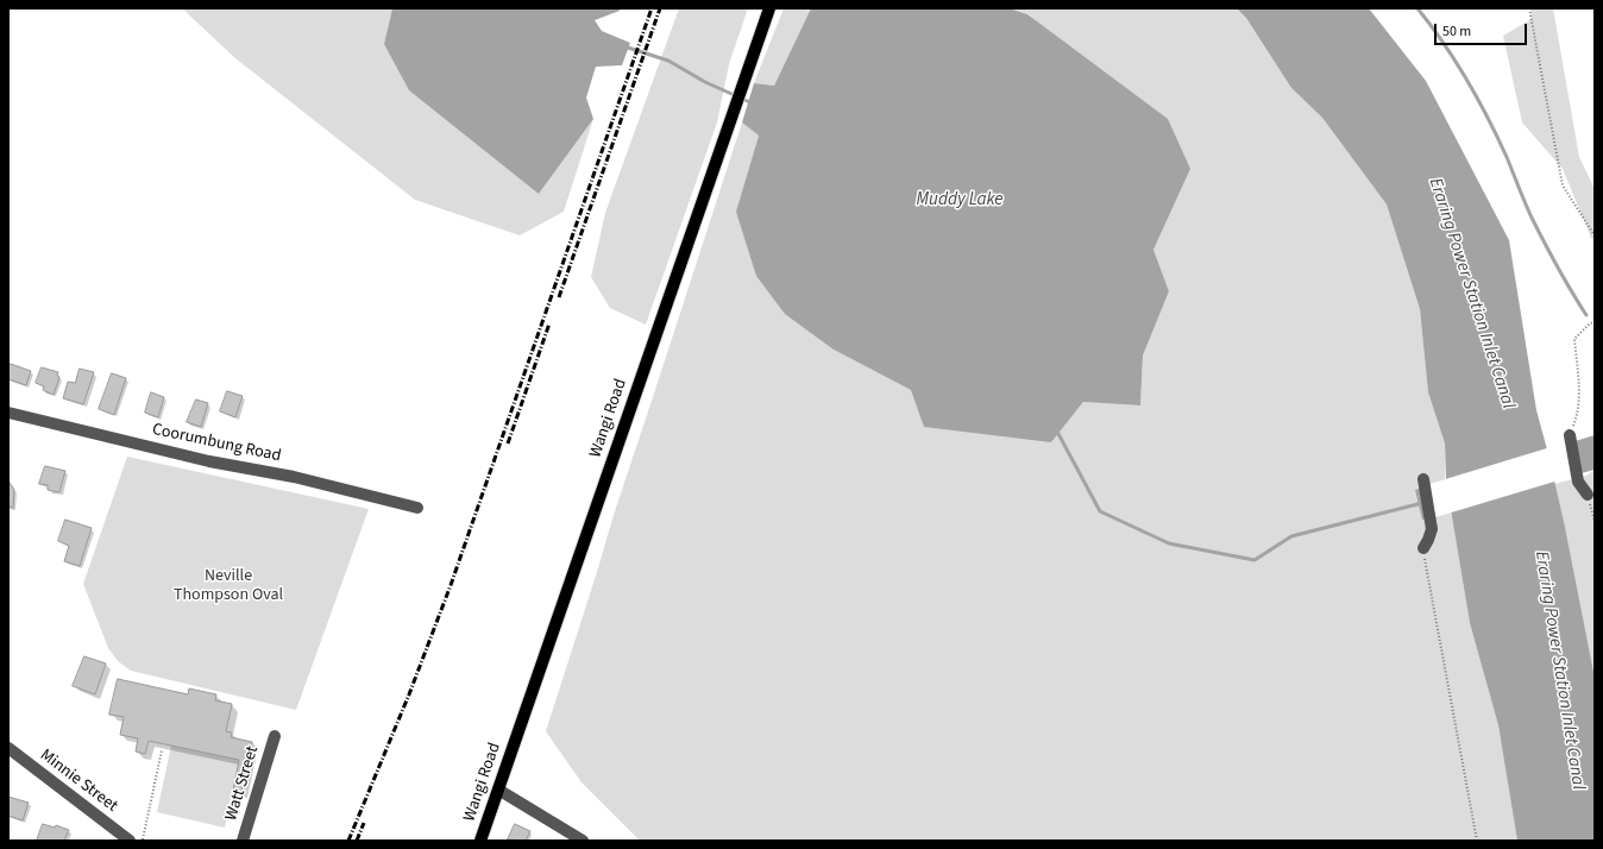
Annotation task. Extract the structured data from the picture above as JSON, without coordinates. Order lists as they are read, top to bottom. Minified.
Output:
{"streets":{"main road":["Wangi Road"],"street":["Coorumbung Road","Minnie Street","Watt Street"]},"water":["Muddy Lake","Eraring Power Station Inlet Canal"],"parks":["Neville Thompson Oval"],"scale_bar":"50 m"}
